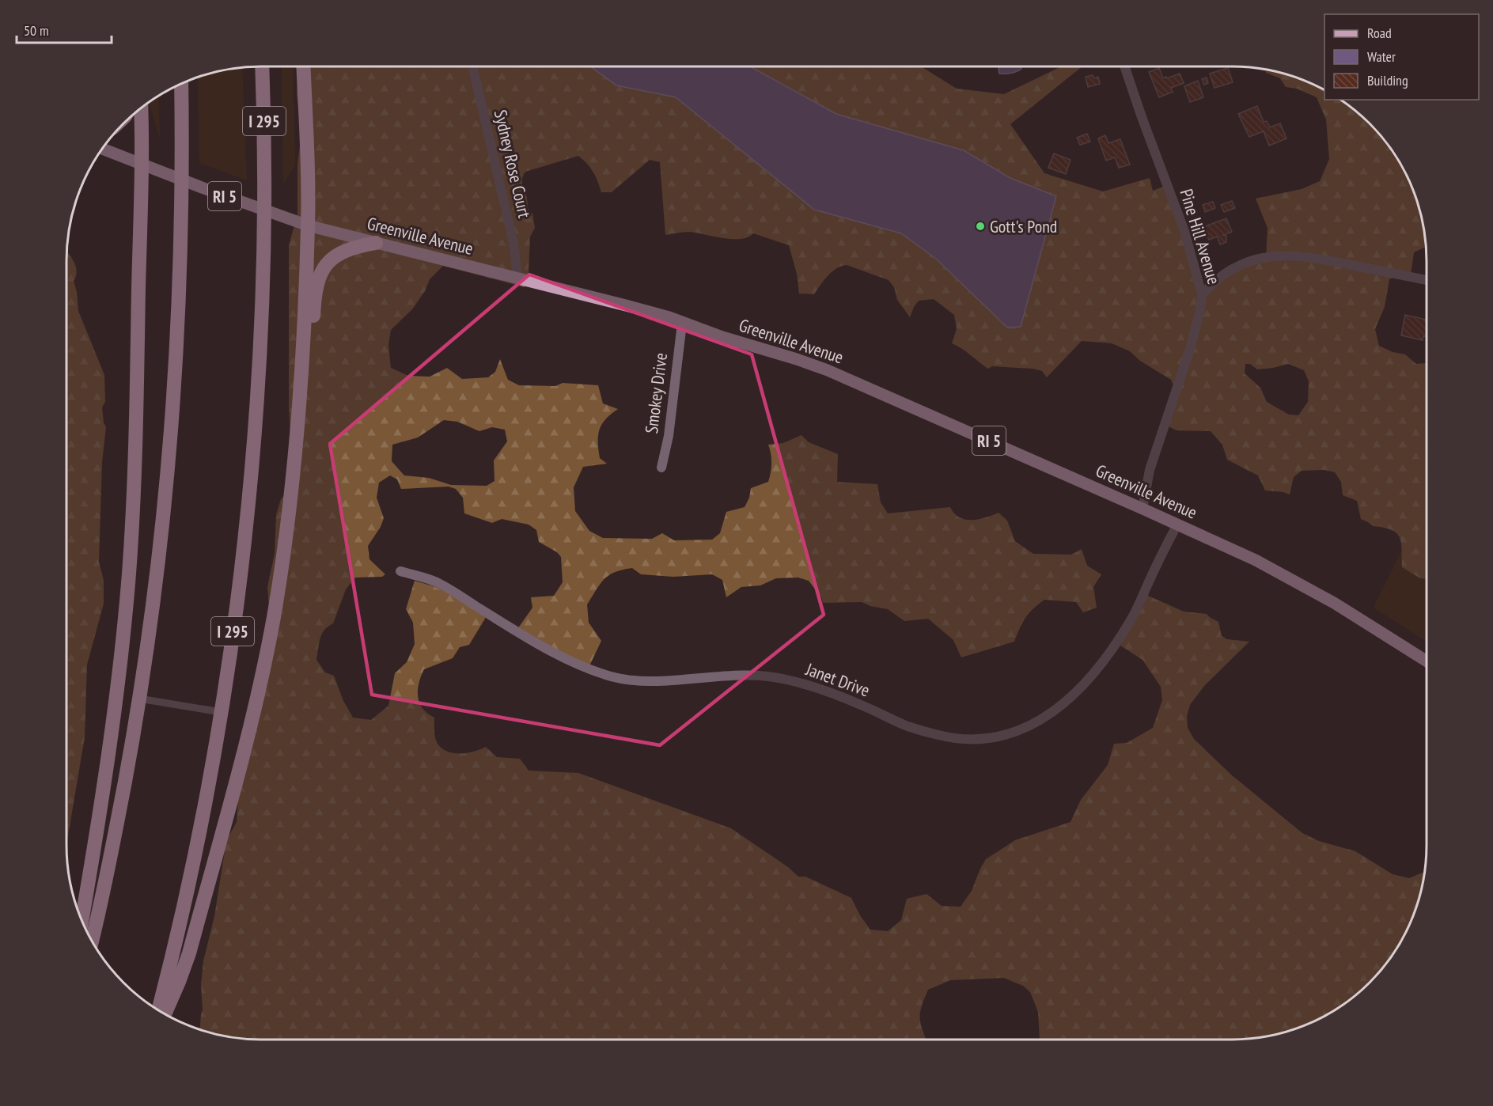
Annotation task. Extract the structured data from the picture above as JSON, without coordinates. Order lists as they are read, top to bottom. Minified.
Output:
{"streets":{"highway":["I 295"],"main road":["RI 5","Greenville Avenue"],"street":["Sydney Rose Court","Pine Hill Avenue","Smokey Drive","Janet Drive"]},"crossings":[["Sydney Rose Court","Greenville Avenue"],["Greenville Avenue","Pine Hill Avenue"],["Greenville Avenue","Smokey Drive"],["Greenville Avenue","Janet Drive"]],"places":["Gott's Pond"],"legend":["Road","Water","Building"],"scale_bar":"50 m"}
